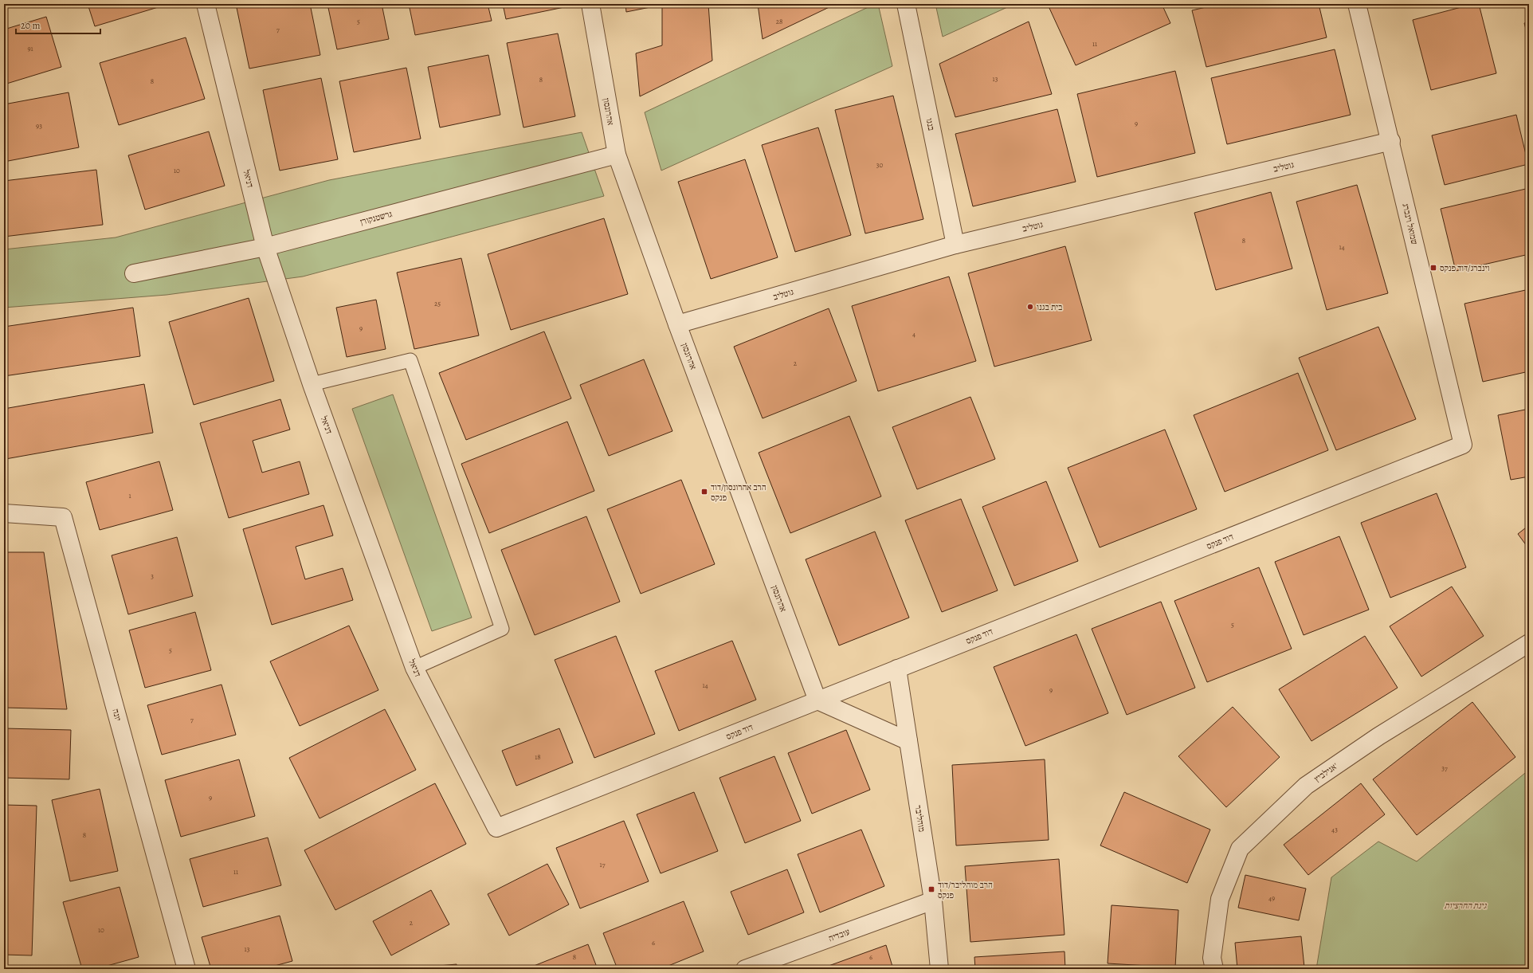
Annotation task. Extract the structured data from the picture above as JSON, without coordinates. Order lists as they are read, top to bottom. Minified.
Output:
{"streets":{"street":["אהרונסון","בנגו","גוטליב","דניאל","גרשטנקורן","שמואל וינברג","דוד פנקס","יונה","אנילביץ'","מוהליבר","עובדיה"]},"crossings":[["אהרונסון","גוטליב"],["אהרונסון","גרשטנקורן"],["אהרונסון","דוד פנקס"],["בנגו","גוטליב"],["גוטליב","שמואל וינברג"],["דניאל","גרשטנקורן"],["דניאל","דוד פנקס"],["שמואל וינברג","דוד פנקס"],["דוד פנקס","מוהליבר"],["מוהליבר","עובדיה"]],"parks":["גינת החרציות"],"places":{"transit":["וינברג/דוד פנקס","הרב אהרונסון/דוד פנקס","הרב מוהליבר/דוד פנקס"],"other":["בית בגנו"]},"house_numbers":["5","28","7","11","91","13","8","8","9","93","30","10","8","14","25","9","4","2","1","3","5","5","14","9","7","18","37","9","43","8","17","11","49","2","10","6","13","8","6"],"scale_bar":"20 m"}
